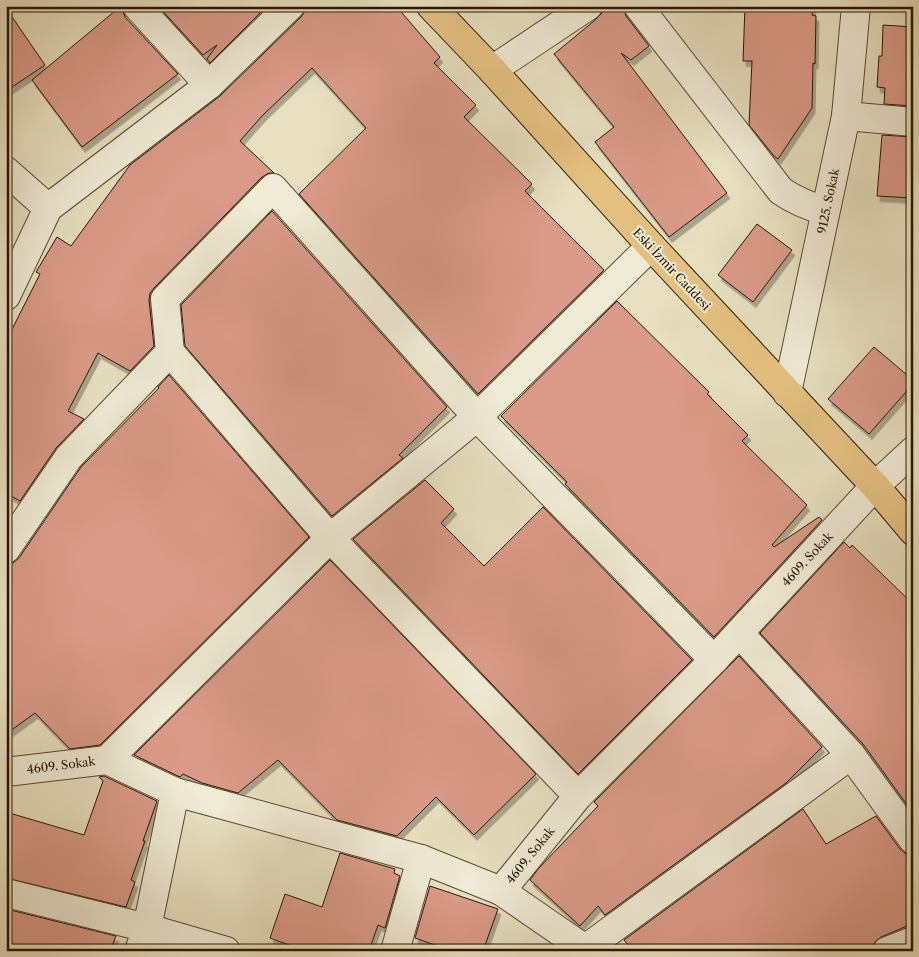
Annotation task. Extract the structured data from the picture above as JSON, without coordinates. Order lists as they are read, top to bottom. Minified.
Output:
{"streets":{"main road":["Eski İzmir Caddesi"],"street":["9125. Sokak","4609. Sokak"]},"crossings":[["9125. Sokak","Eski İzmir Caddesi"],["Eski İzmir Caddesi","4609. Sokak"]]}
